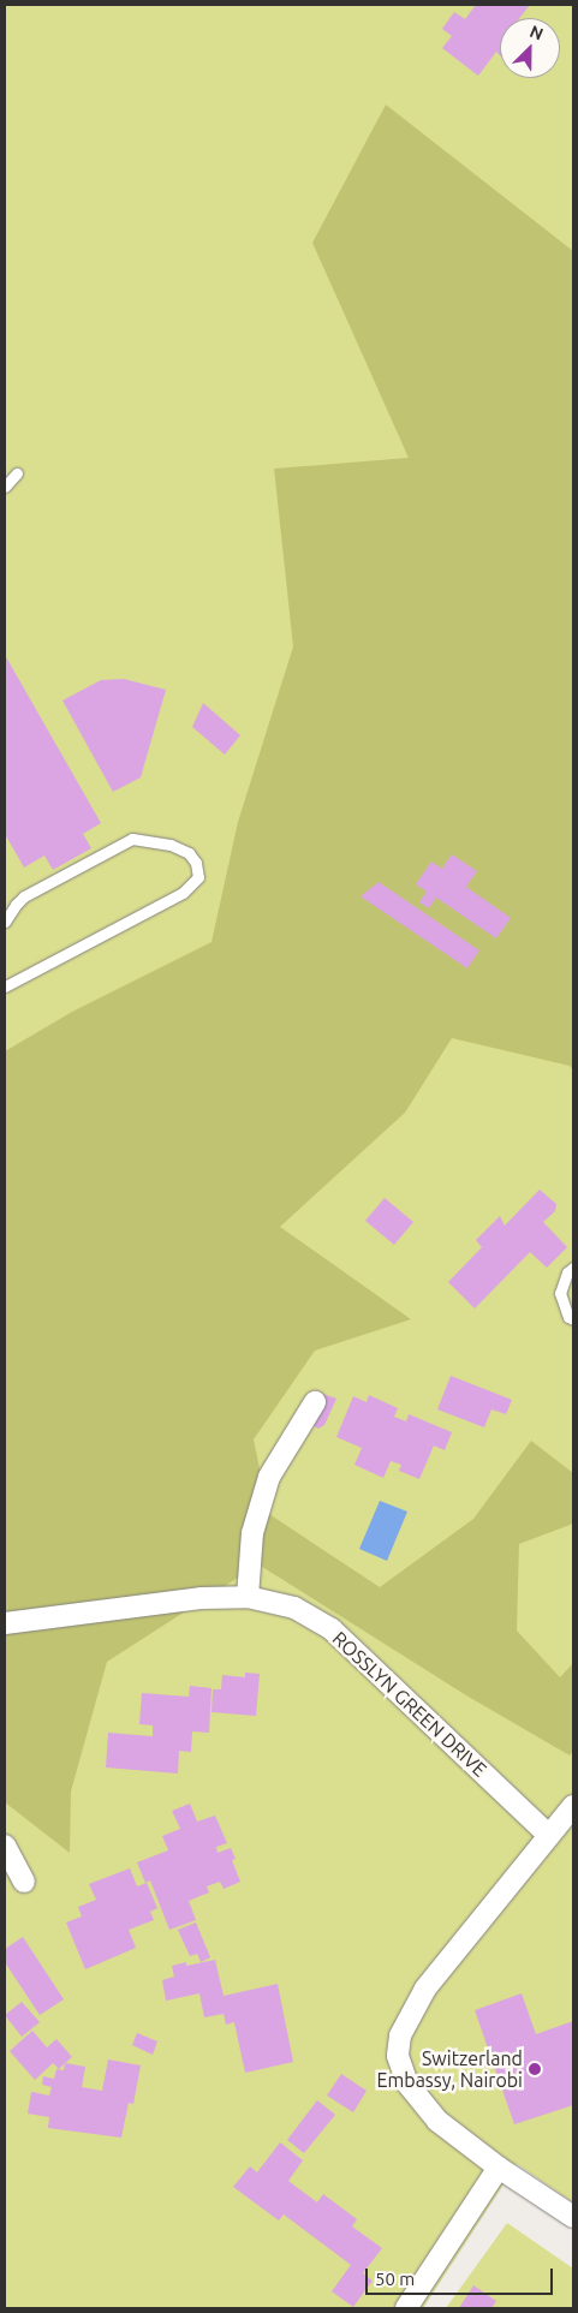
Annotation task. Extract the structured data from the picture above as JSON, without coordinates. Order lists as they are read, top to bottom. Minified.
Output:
{"streets":{"street":["ROSSLYN GREEN DRIVE"]},"places":["Switzerland Embassy, Nairobi"],"scale_bar":"50 m","north":"top right"}
